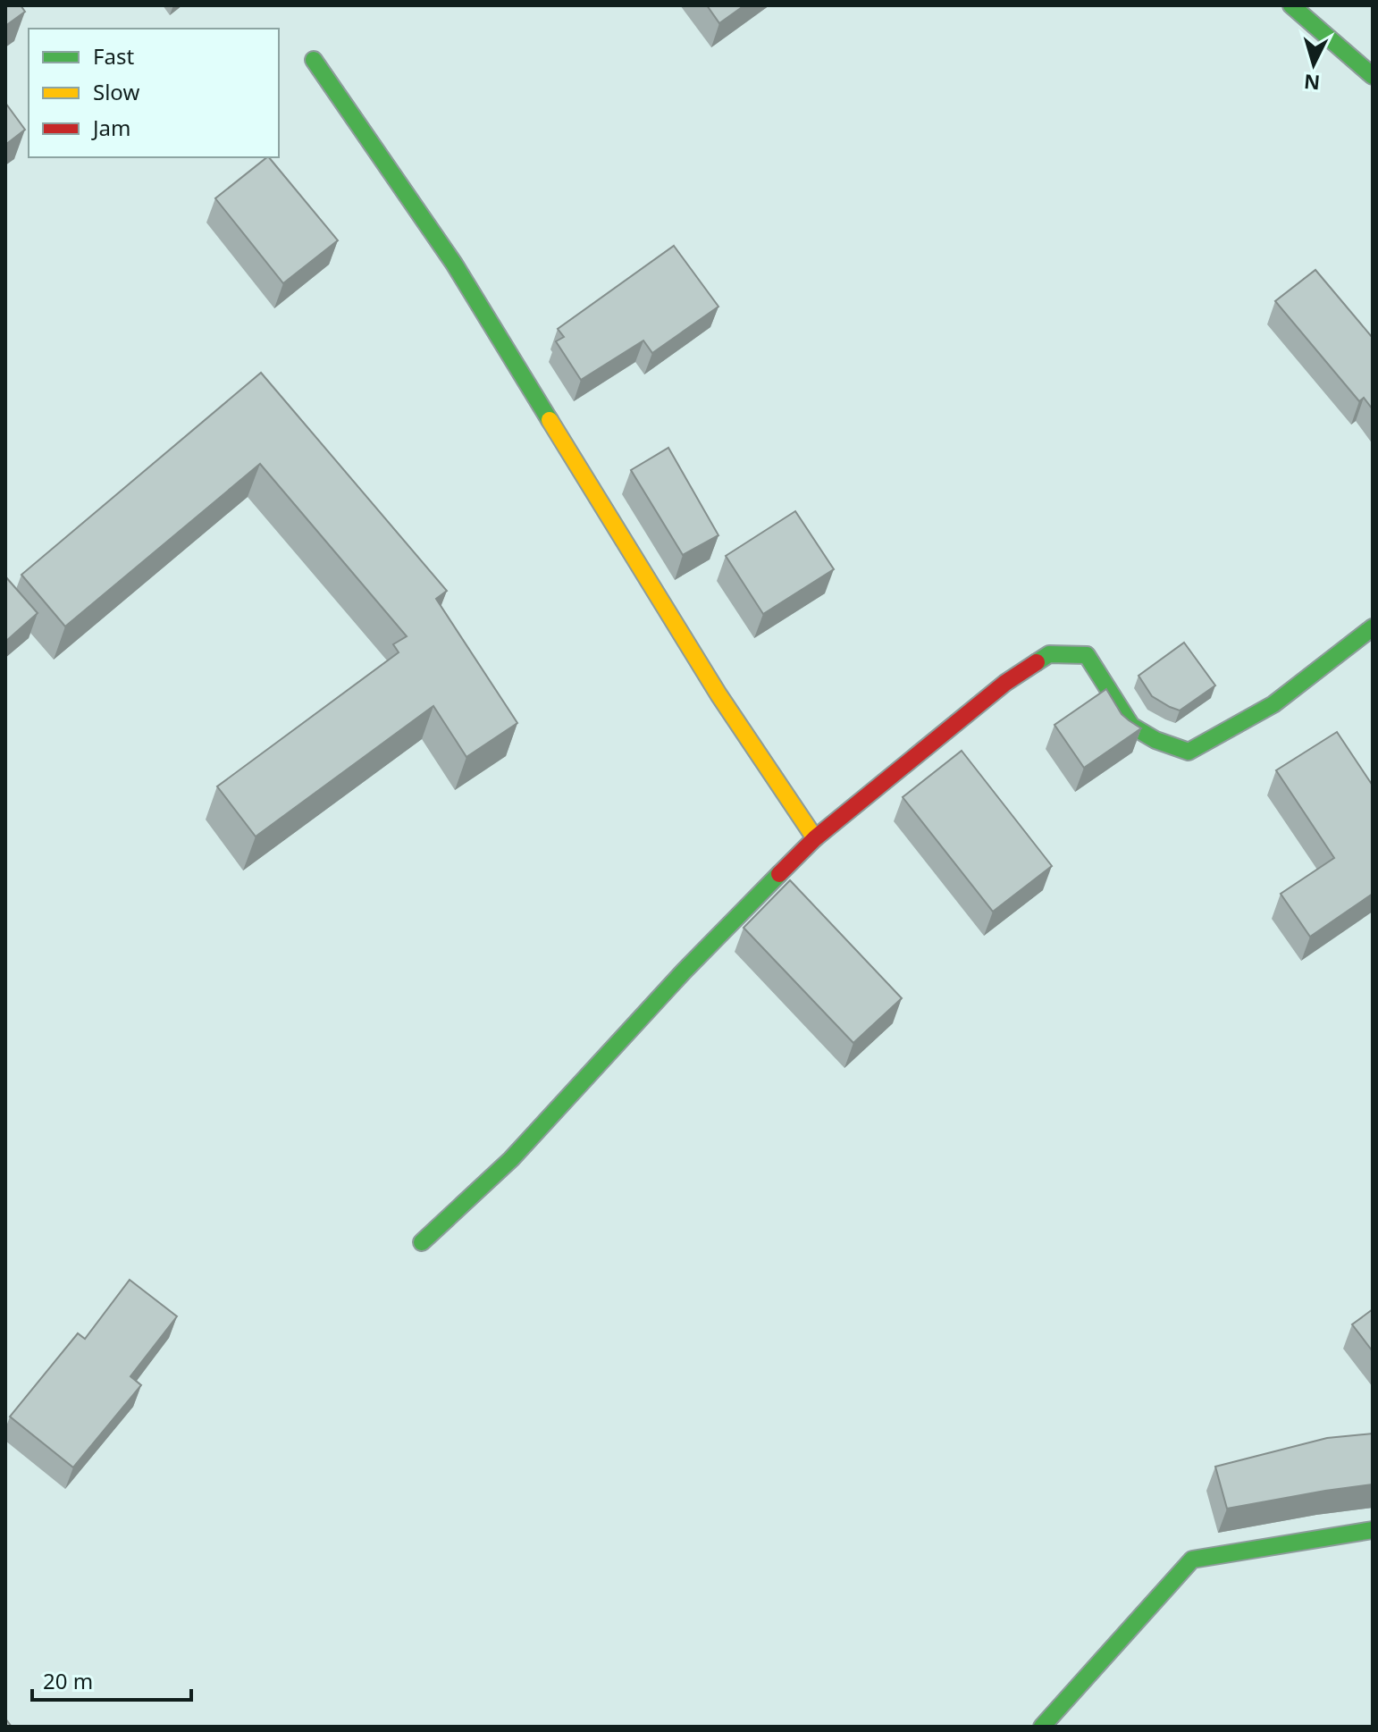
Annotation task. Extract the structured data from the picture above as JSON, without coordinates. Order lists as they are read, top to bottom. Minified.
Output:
{"legend":["Fast","Slow","Jam"],"scale_bar":"20 m","north":"bottom"}
